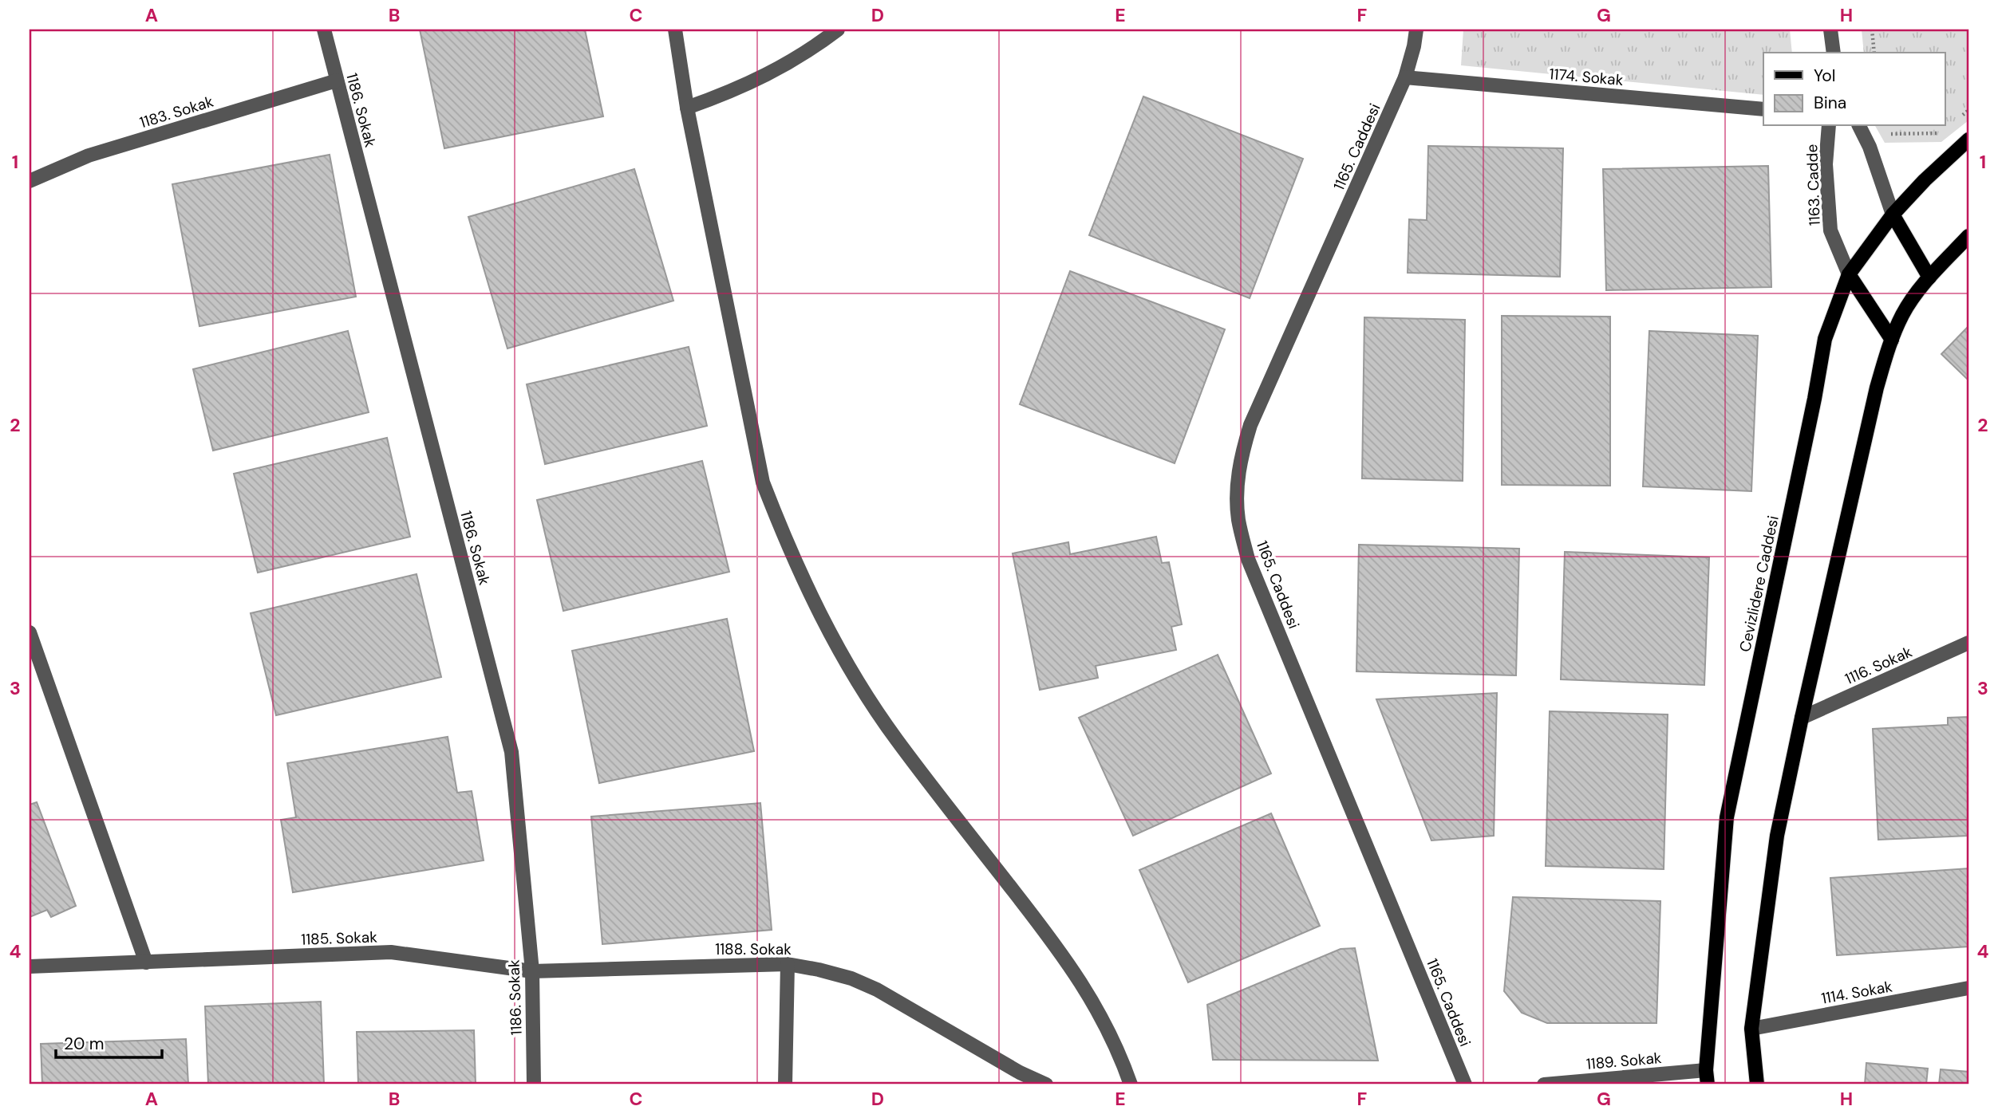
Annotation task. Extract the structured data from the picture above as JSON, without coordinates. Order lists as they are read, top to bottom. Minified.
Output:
{"streets":{"main road":["Cevizlidere Caddesi"],"street":["1174. Sokak","1186. Sokak","1183. Sokak","1165. Caddesi","1163. Cadde","1116. Sokak","1185. Sokak","1188. Sokak","1114. Sokak","1189. Sokak"]},"crossings":[["1174. Sokak","1165. Caddesi"],["1186. Sokak","1183. Sokak"],["1186. Sokak","1185. Sokak"],["1186. Sokak","1188. Sokak"],["1163. Cadde","Cevizlidere Caddesi"],["Cevizlidere Caddesi","1189. Sokak"],["1185. Sokak","1188. Sokak"]],"legend":["Yol","Bina"],"scale_bar":"20 m","grid":{"columns":["A","B","C","D","E","F","G","H"],"rows":["1","2","3","4"]}}
